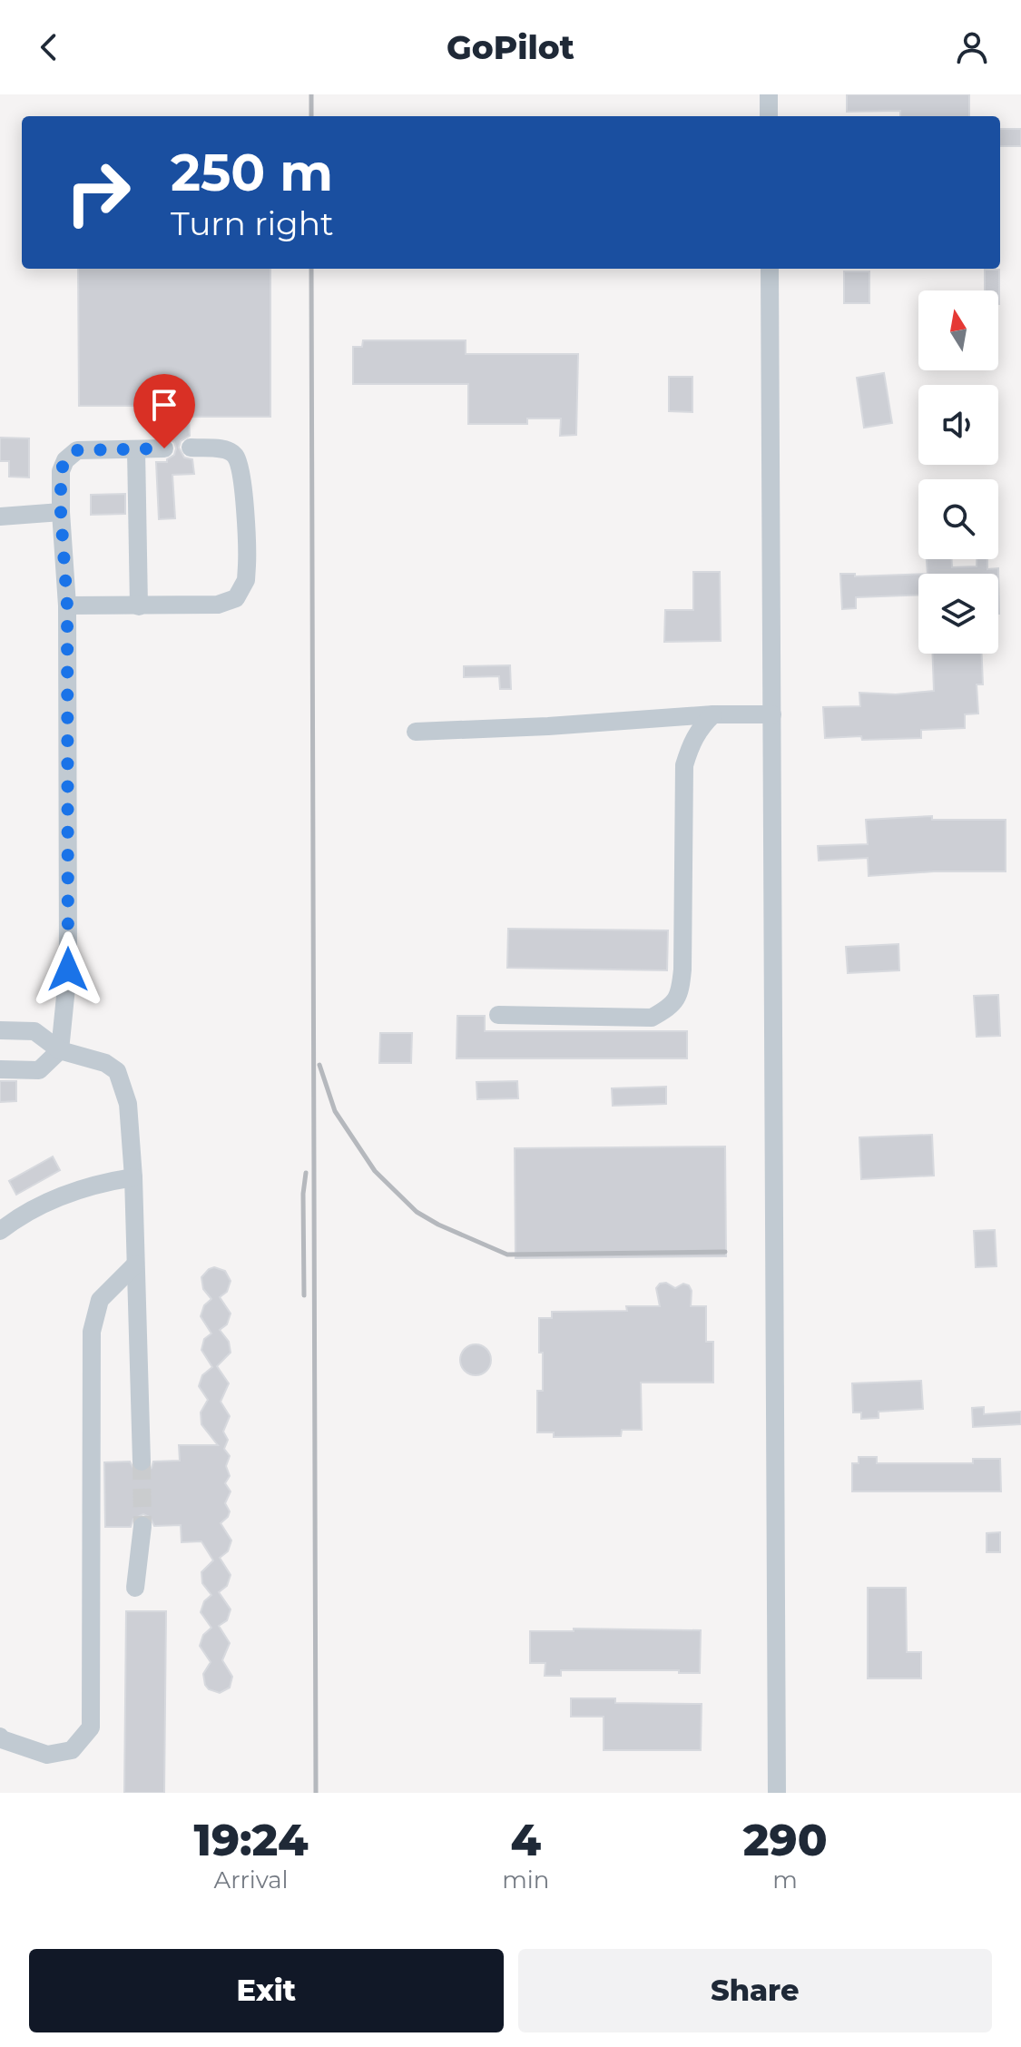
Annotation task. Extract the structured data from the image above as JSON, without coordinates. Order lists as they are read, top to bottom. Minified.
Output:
{"north":"top","page":{"header":"GoPilot","turn":["250 m","Turn right"],"eta":["19:24","Arrival","4","min","290","m"],"buttons":["Exit","Share"]}}
